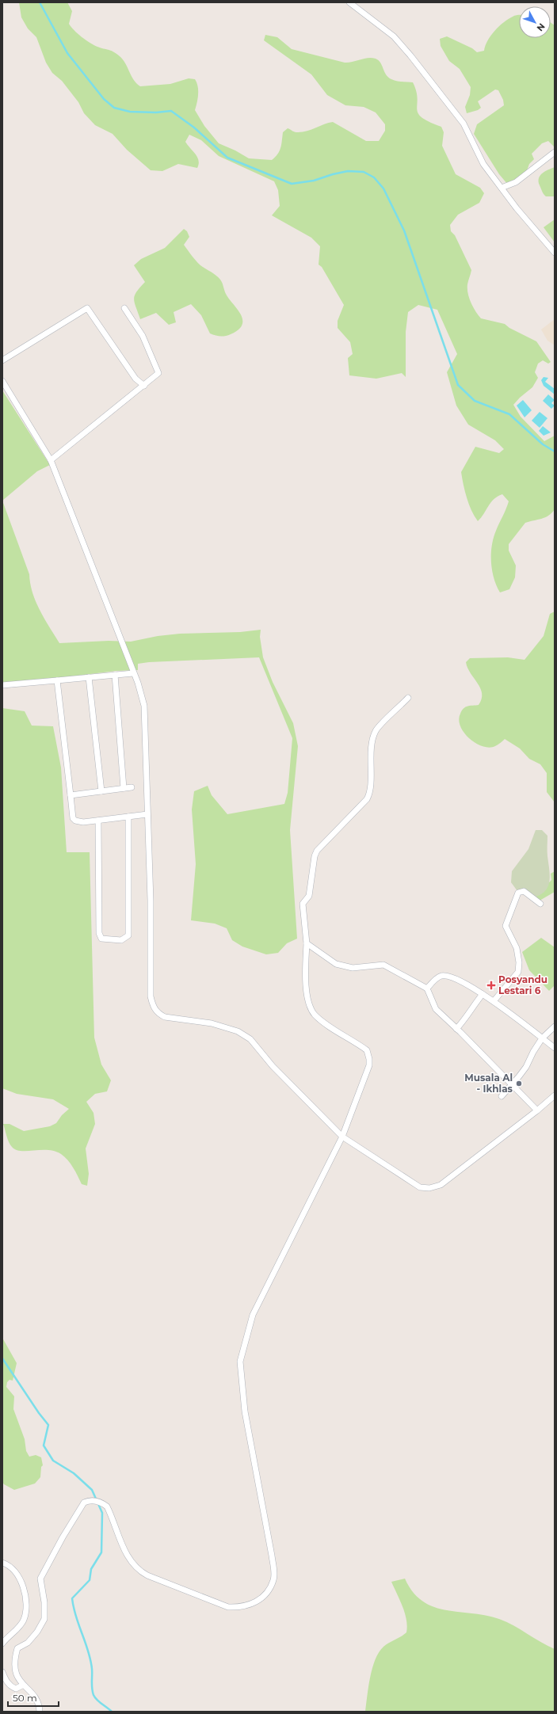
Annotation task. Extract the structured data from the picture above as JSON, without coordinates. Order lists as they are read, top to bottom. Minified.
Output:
{"places":{"health":["Posyandu Lestari 6"],"other":["Musala Al - Ikhlas"]},"scale_bar":"50 m","north":"bottom right"}
